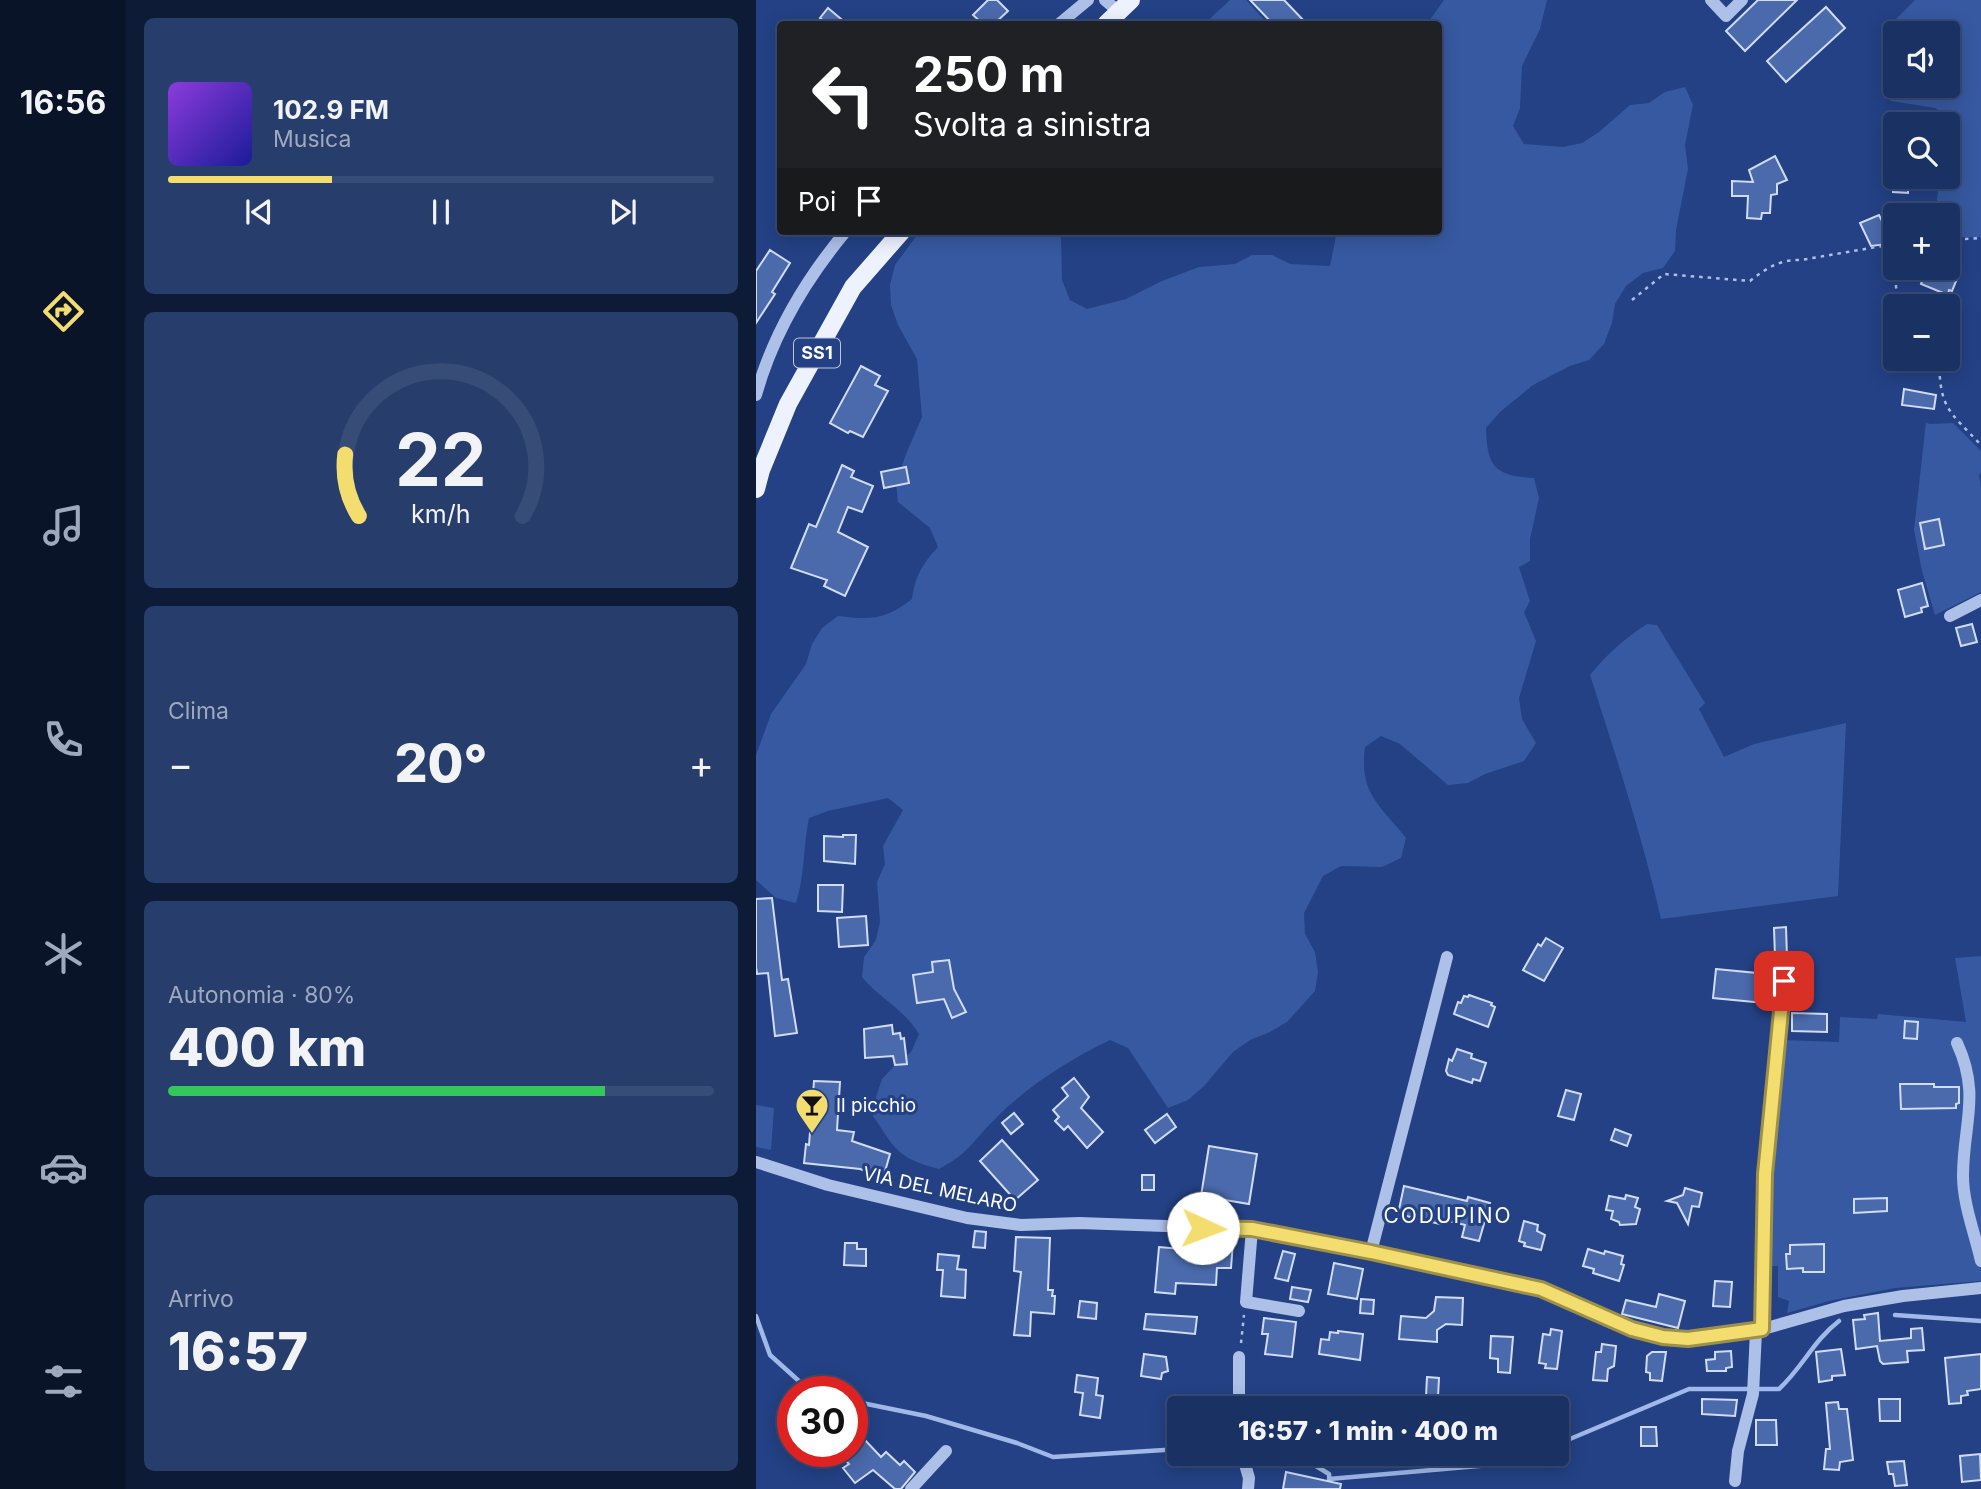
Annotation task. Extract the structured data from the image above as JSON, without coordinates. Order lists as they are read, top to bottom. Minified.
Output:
{"streets":{"main road":["SS1"],"street":["VIA DEL MELARO"]},"districts":["CODUPINO"],"places":{"bar":["Il picchio"]},"page":{"tabs":"16:56","map_buttons":["+","−"],"turn":["250 m","Svolta a sinistra"],"song":["102.9 FM","Musica"],"then":"Poi","tile":["Clima",["Autonomia · 80%","400 km"],["Arrivo","16:57"]],"heat":["−","20°","+"],"limit":"30","trip":"16:57 · 1 min · 400 m","gauge":["22","km/h"]}}
